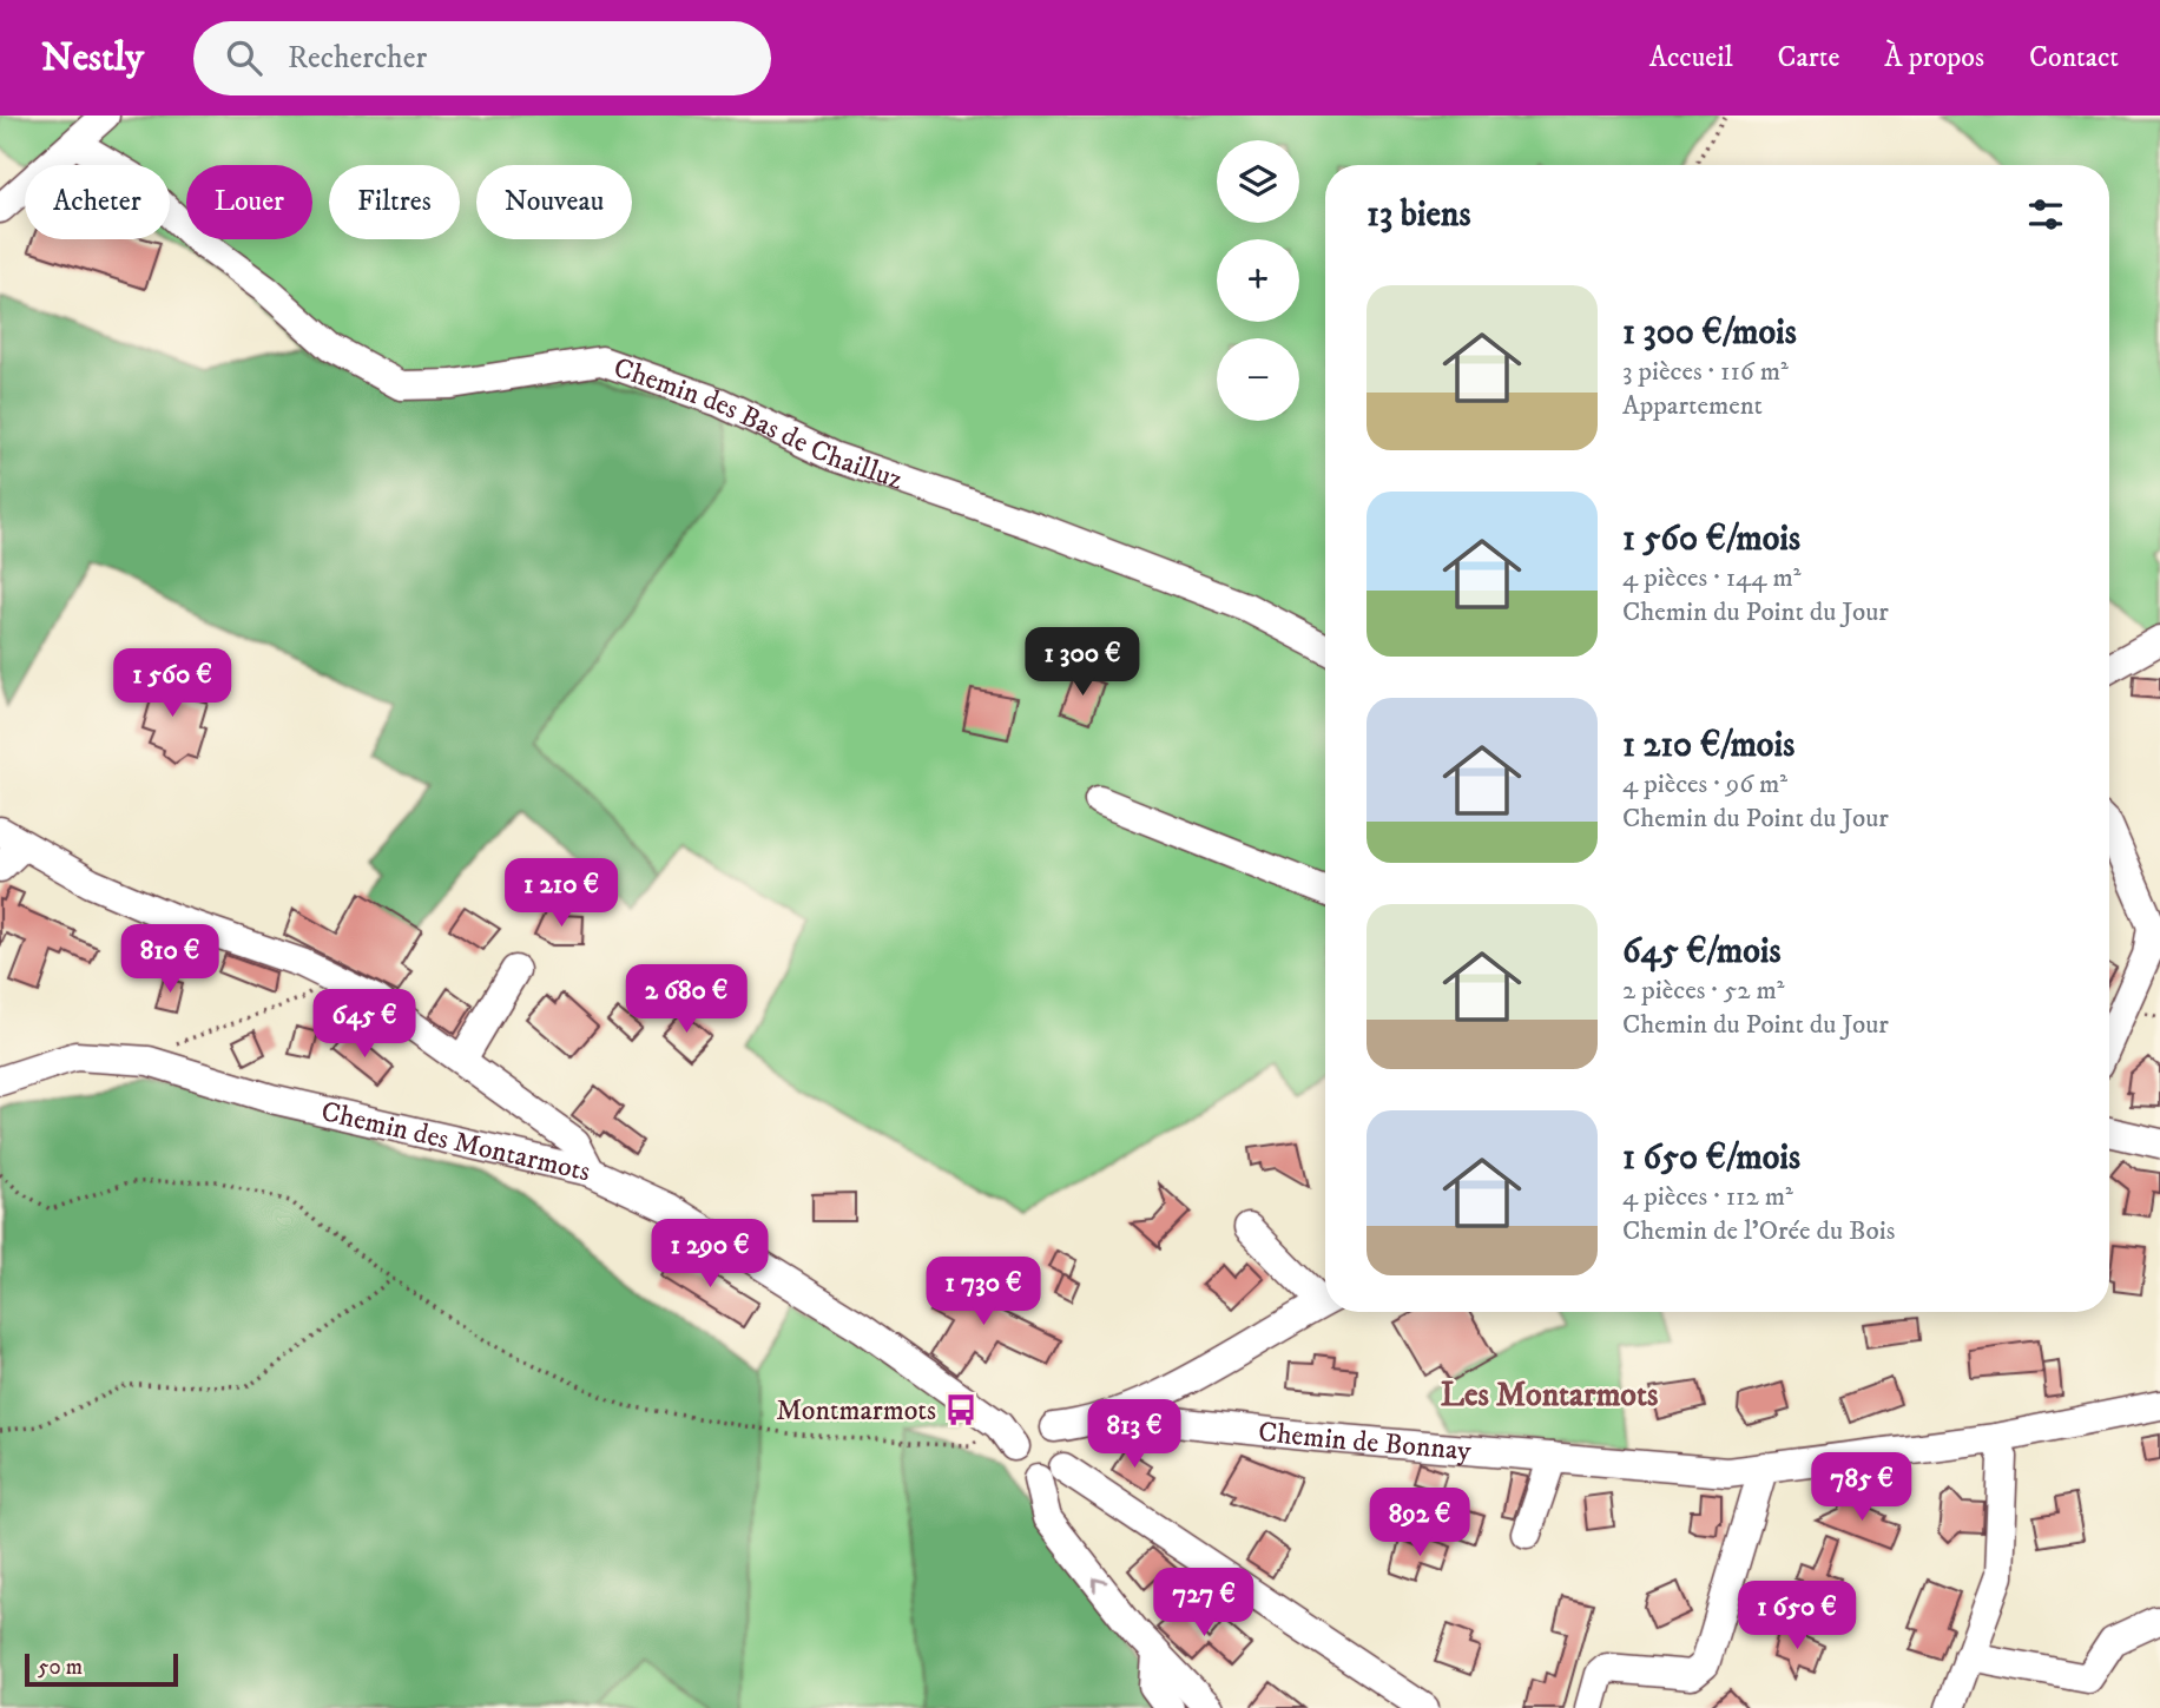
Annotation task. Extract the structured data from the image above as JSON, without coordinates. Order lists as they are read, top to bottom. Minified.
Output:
{"streets":{"street":["Chemin des Bas de Chailluz","Chemin des Montarmots","Chemin de Bonnay"]},"districts":["Les Montarmots"],"places":{"bus stop":["Montmarmots"]},"scale_bar":"50 m","page":{"header":"Nestly","search":"Rechercher","nav":["Accueil","Carte","À propos","Contact"],"map_buttons":["+","−"],"chip":["Acheter","Louer","Filtres","Nouveau"],"heading":"13 biens","list":[{"name":"1 300 €/mois","note":"3 pièces · 116 m² · Appartement"},{"name":"1 560 €/mois","note":"4 pièces · 144 m² · Chemin du Point du Jour"},{"name":"1 210 €/mois","note":"4 pièces · 96 m² · Chemin du Point du Jour"},{"name":"645 €/mois","note":"2 pièces · 52 m² · Chemin du Point du Jour"},{"name":"1 650 €/mois","note":"4 pièces · 112 m² · Chemin de l’Orée du Bois"}],"price":["1 300 €","1 560 €","1 210 €","810 €","2 680 €","645 €","1 290 €","1 730 €","813 €","785 €","892 €","727 €","1 650 €"],"scale":"50 m"}}
